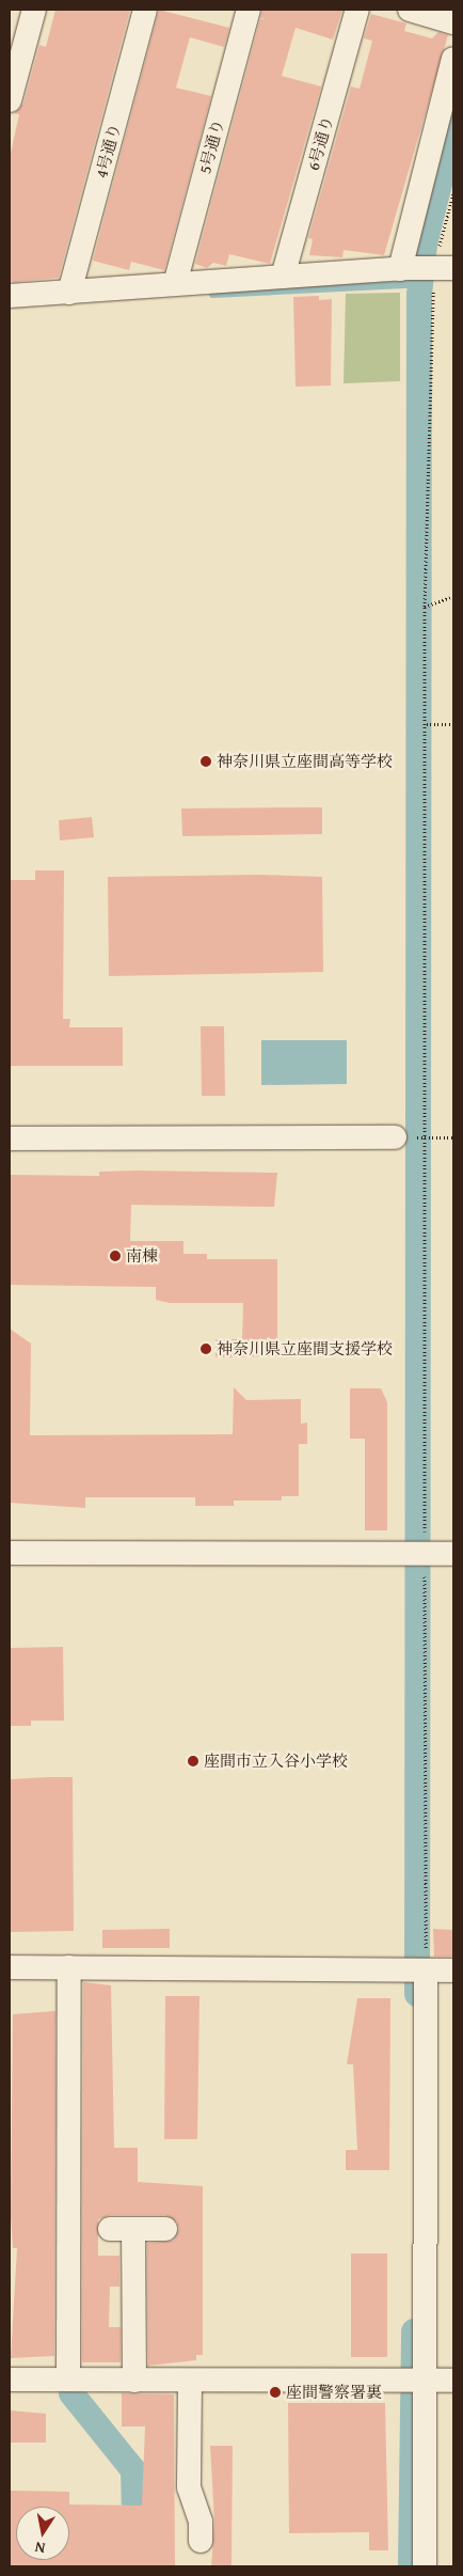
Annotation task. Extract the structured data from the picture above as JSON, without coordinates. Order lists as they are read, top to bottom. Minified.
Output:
{"streets":{"street":["6号通り","5号通り","4号通り"]},"places":["神奈川県立座間高等学校","南棟","神奈川県立座間支援学校","座間市立入谷小学校","座間警察署裏"],"north":"bottom"}
